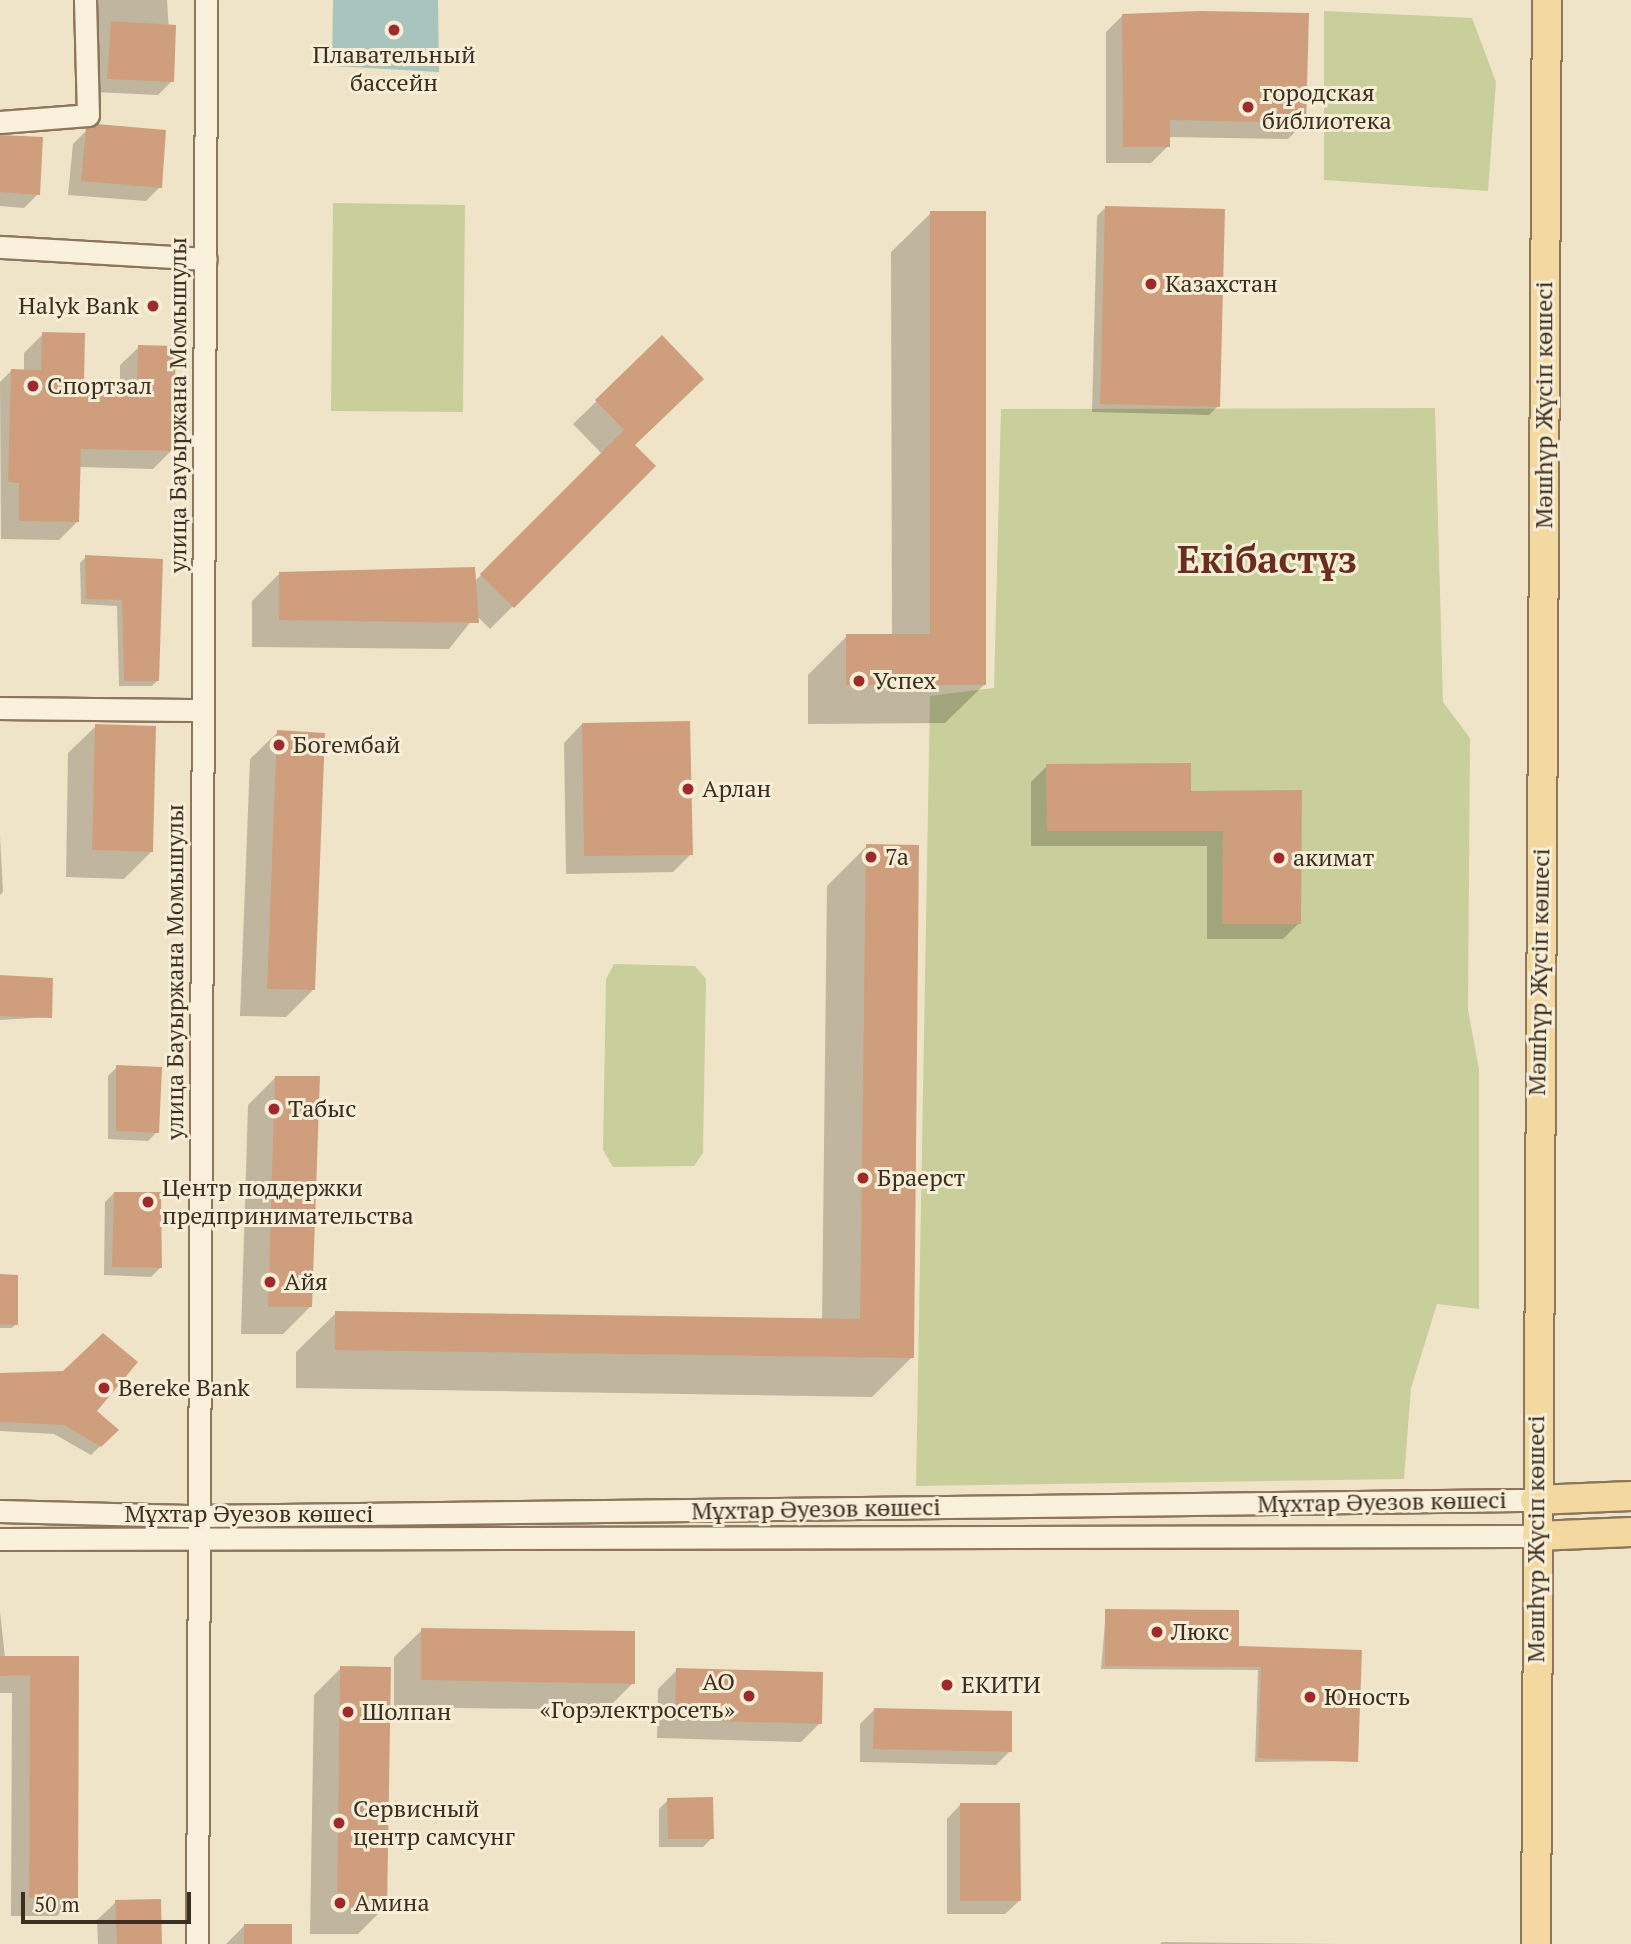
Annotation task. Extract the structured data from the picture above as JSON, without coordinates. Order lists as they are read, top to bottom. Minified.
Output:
{"streets":{"main road":["Мәшһүр Жүсіп көшесі","Мұхтар Әуезов көшесі"],"street":["улица Бауыржана Момышулы"]},"crossings":[["улица Бауыржана Момышулы","Мұхтар Әуезов көшесі"],["Мәшһүр Жүсіп көшесі","Мұхтар Әуезов көшесі"]],"districts":["Екібастұз"],"places":["Плавательный бассейн","городская библиотека","Казахстан","Halyk Bank","Спортзал","Успех","Богембай","Арлан","7а","акимат","Табыс","Браерст","Центр поддержки предпринимательства","Айя","Bereke Bank","Люкс","ЕКИТИ","АО «Горэлектросеть»","Юность","Шолпан","Сервисный центр самсунг","Амина"],"scale_bar":"50 m"}
